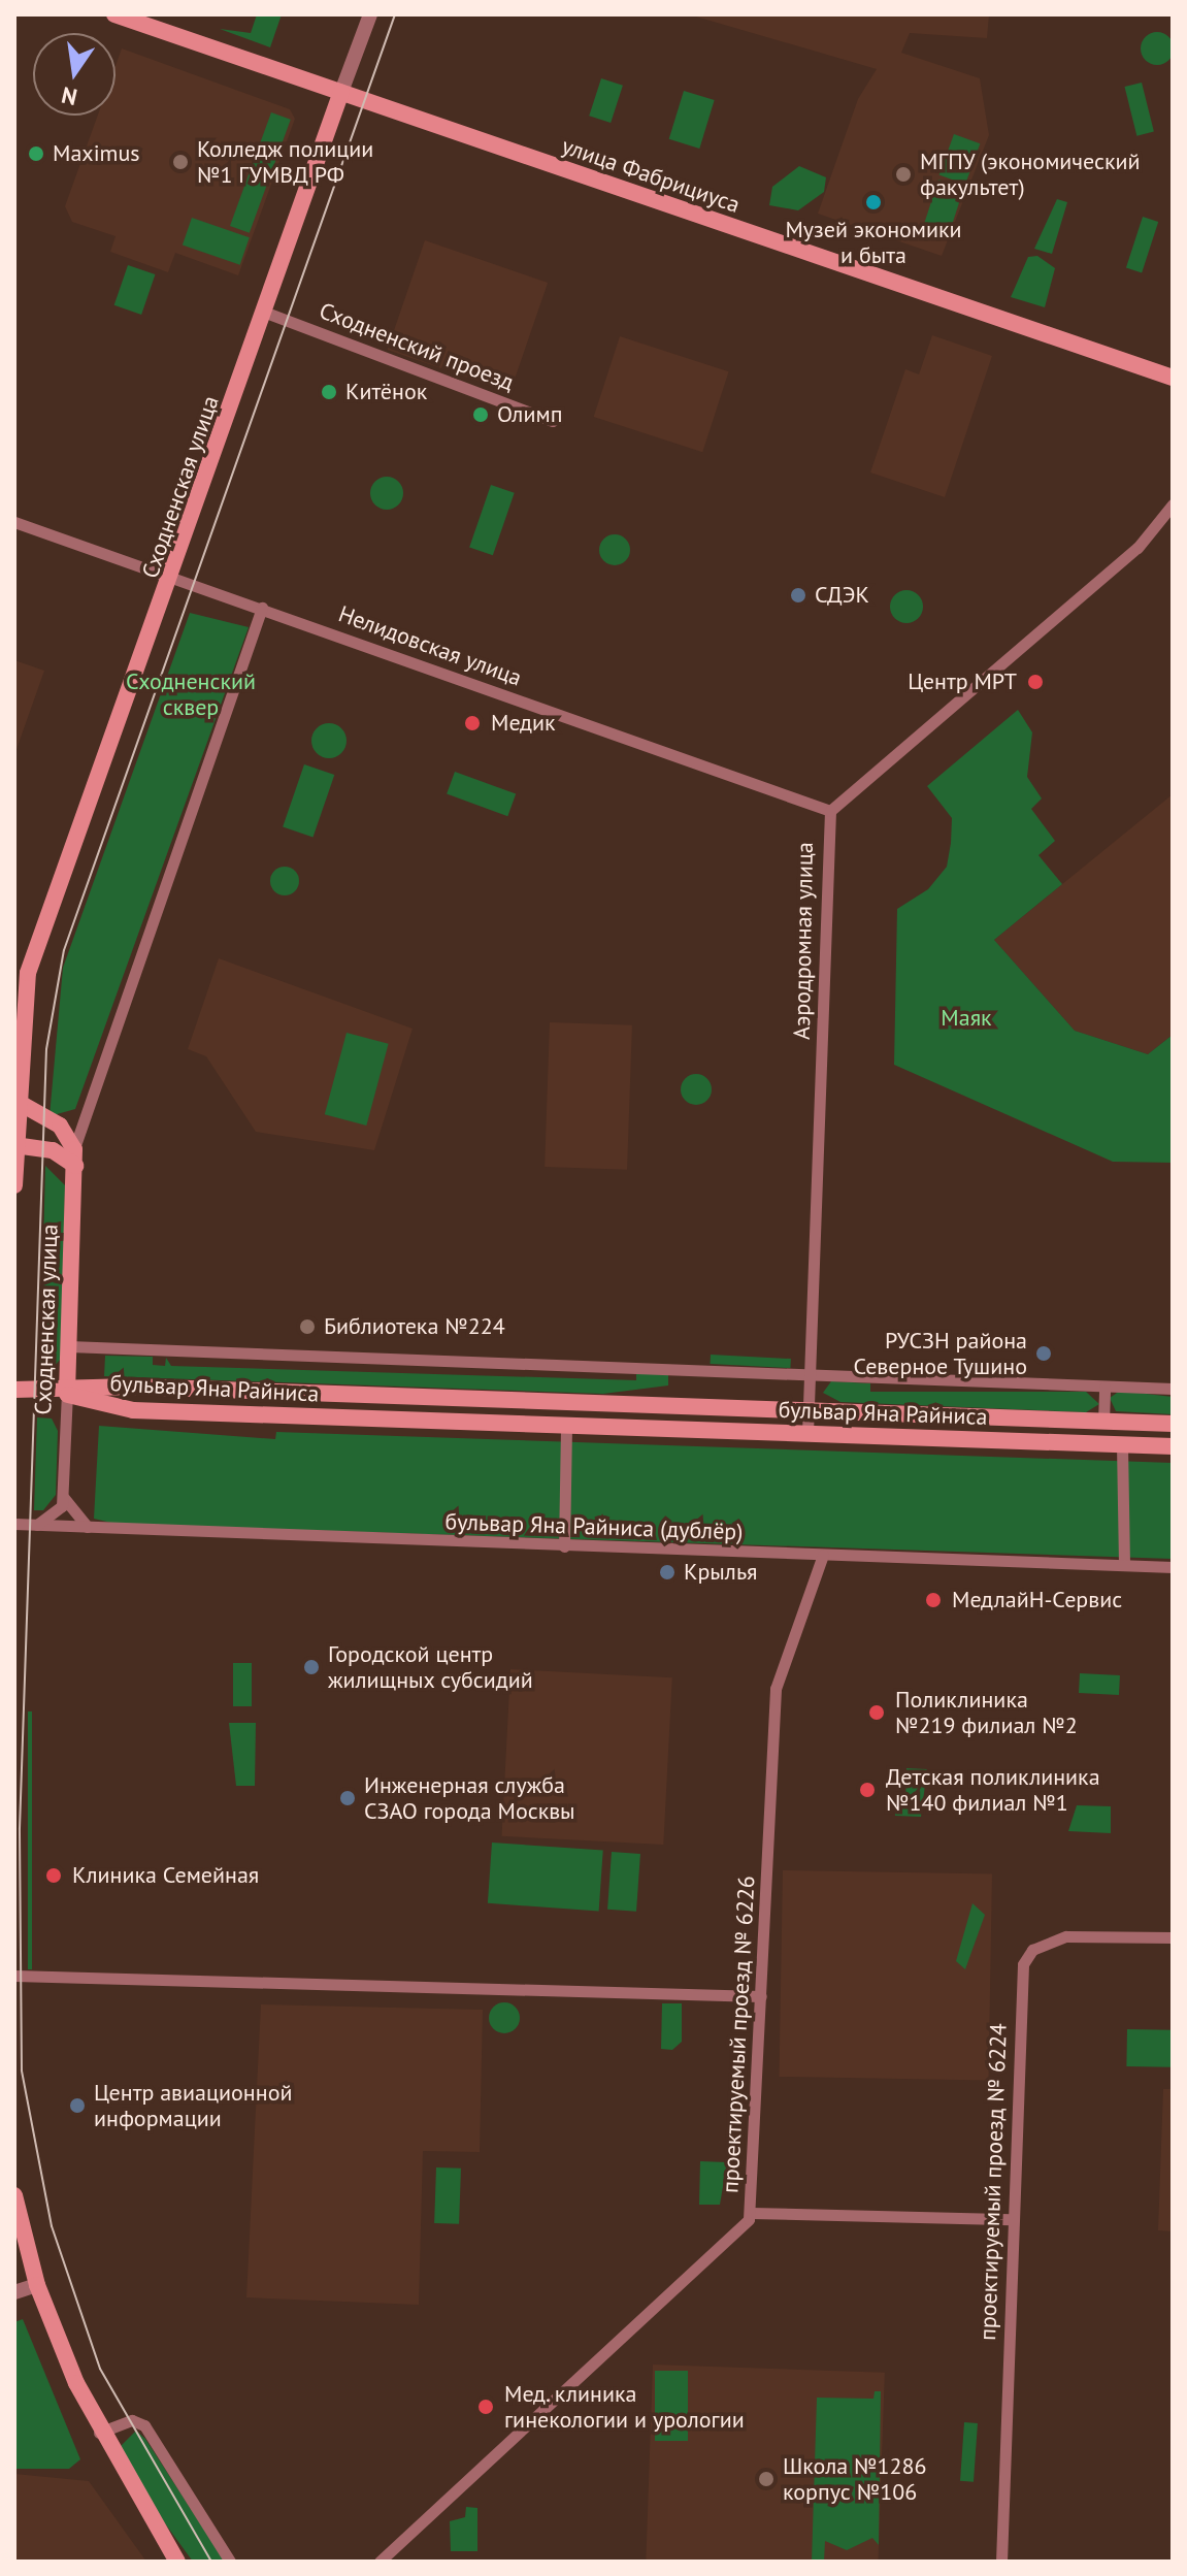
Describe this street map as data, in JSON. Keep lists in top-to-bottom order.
{
  "streets": {
    "main road": ["улица Фабрициуса", "Сходненская улица", "бульвар Яна Райниса"],
    "street": [
      "Сходненский проезд",
      "Нелидовская улица",
      "Аэродромная улица",
      "бульвар Яна Райниса (дублёр)",
      "проектируемый проезд № 6226",
      "проектируемый проезд № 6224"
    ]
  },
  "crossings": [
    ["улица Фабрициуса", "Сходненская улица"],
    ["Сходненский проезд", "Сходненская улица"],
    ["Сходненская улица", "Нелидовская улица"],
    ["Сходненская улица", "бульвар Яна Райниса"],
    ["Нелидовская улица", "Аэродромная улица"],
    ["Аэродромная улица", "бульвар Яна Райниса"],
    ["бульвар Яна Райниса (дублёр)", "проектируемый проезд № 6226"]
  ],
  "parks": ["Сходненский сквер", "Маяк"],
  "places": [
    "Maximus",
    "Колледж полиции №1 ГУМВД РФ",
    "МГПУ (экономический факультет)",
    "Музей экономики и быта",
    "Китёнок",
    "Олимп",
    "СДЭК",
    "Центр МРТ",
    "Медик",
    "Библиотека №224",
    "РУСЗН района Северное Тушино",
    "Крылья",
    "МедлайН-Сервис",
    "Городской центр жилищных субсидий",
    "Поликлиника №219 филиал №2",
    "Детская поликлиника №140 филиал №1",
    "Инженерная служба СЗАО города Москвы",
    "Клиника Семейная",
    "Центр авиационной информации",
    "Мед. клиника гинекологии и урологии",
    "Школа №1286 корпус №106"
  ],
  "north": "bottom"
}
